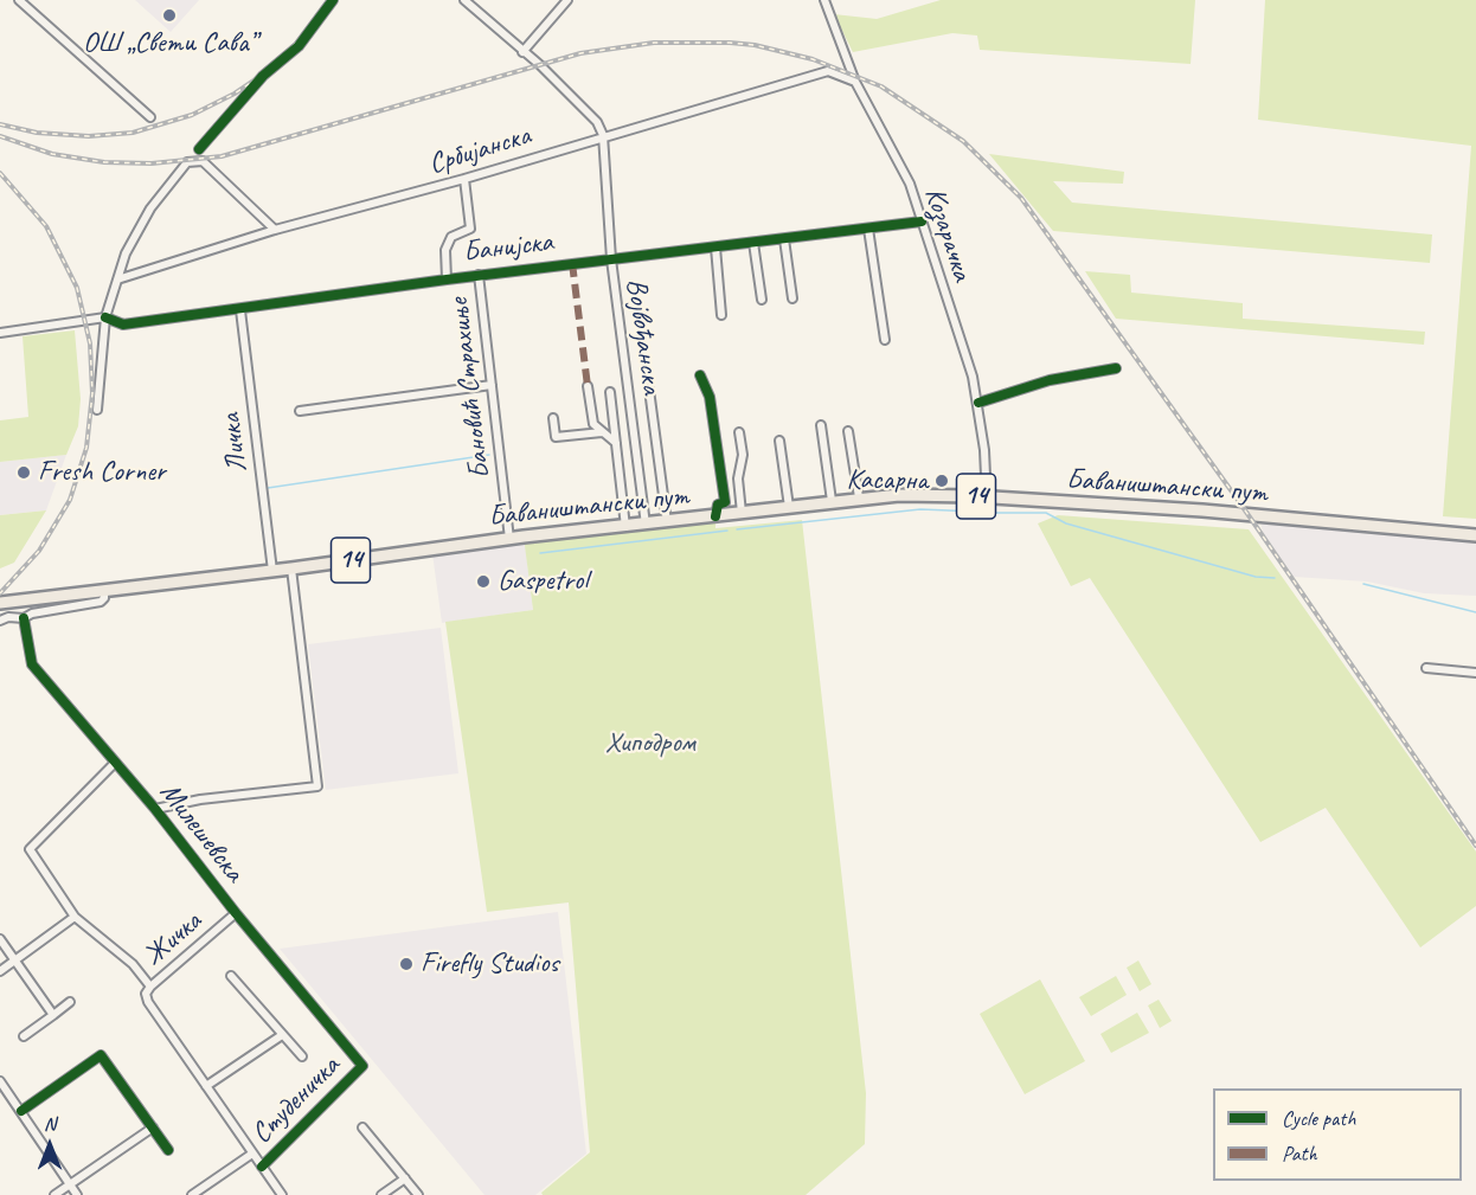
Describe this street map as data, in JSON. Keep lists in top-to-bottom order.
{
  "streets": {
    "main road": ["Баваништански пут", "14"],
    "street": [
      "Србијанска",
      "Козарачка",
      "Банијска",
      "Војвођанска",
      "Бановић Страхиње",
      "Личка",
      "Милешевска",
      "Жичка",
      "Студеничка"
    ]
  },
  "crossings": [
    ["Србијанска", "Козарачка"],
    ["Србијанска", "Војвођанска"],
    ["Козарачка", "Банијска"],
    ["Козарачка", "Баваништански пут"],
    ["Банијска", "Војвођанска"],
    ["Банијска", "Бановић Страхиње"],
    ["Банијска", "Личка"],
    ["Војвођанска", "Баваништански пут"],
    ["Бановић Страхиње", "Баваништански пут"],
    ["Личка", "Баваништански пут"],
    ["Милешевска", "Жичка"],
    ["Милешевска", "Студеничка"]
  ],
  "parks": ["Хиподром"],
  "places": [
    "ОШ „Свети Сава”",
    "Fresh Corner",
    "Касарна",
    "Gaspetrol",
    "Firefly Studios"
  ],
  "legend": ["Cycle path", "Path"],
  "north": "top"
}
